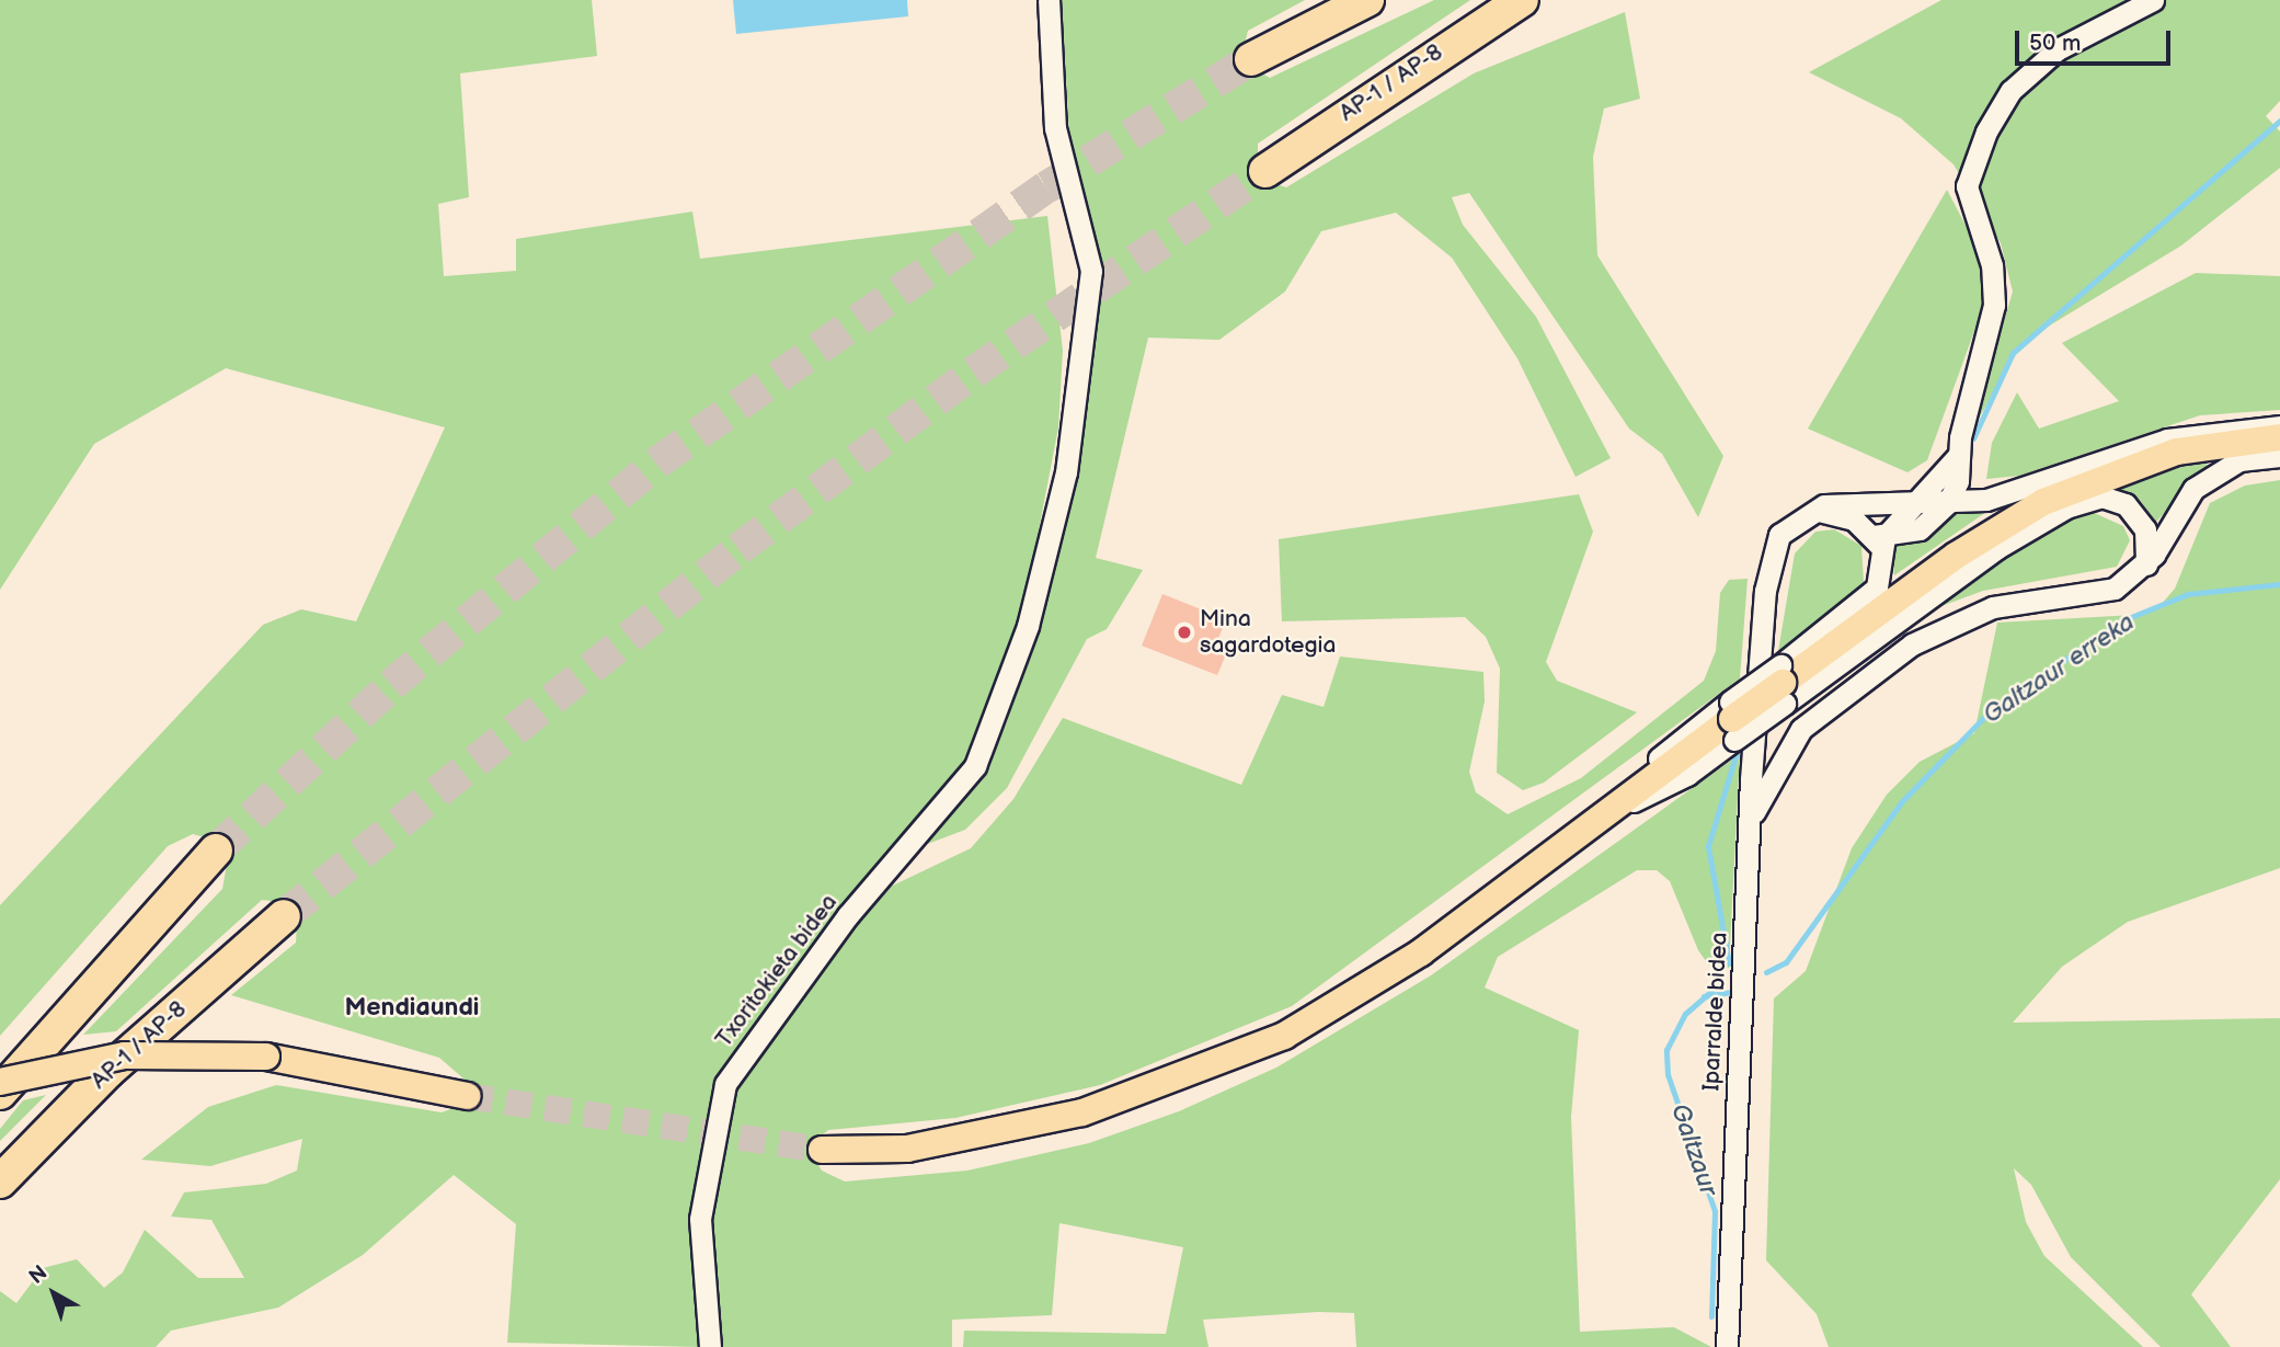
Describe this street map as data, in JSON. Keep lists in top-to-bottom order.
{
  "streets": {
    "highway": ["AP-1 / AP-8"],
    "street": ["Txoritokieta bidea", "Iparralde bidea"]
  },
  "districts": ["Mendiaundi"],
  "water": ["Galtzaur erreka", "Galtzaur"],
  "places": ["Mina sagardotegia"],
  "scale_bar": "50 m",
  "north": "top left"
}
